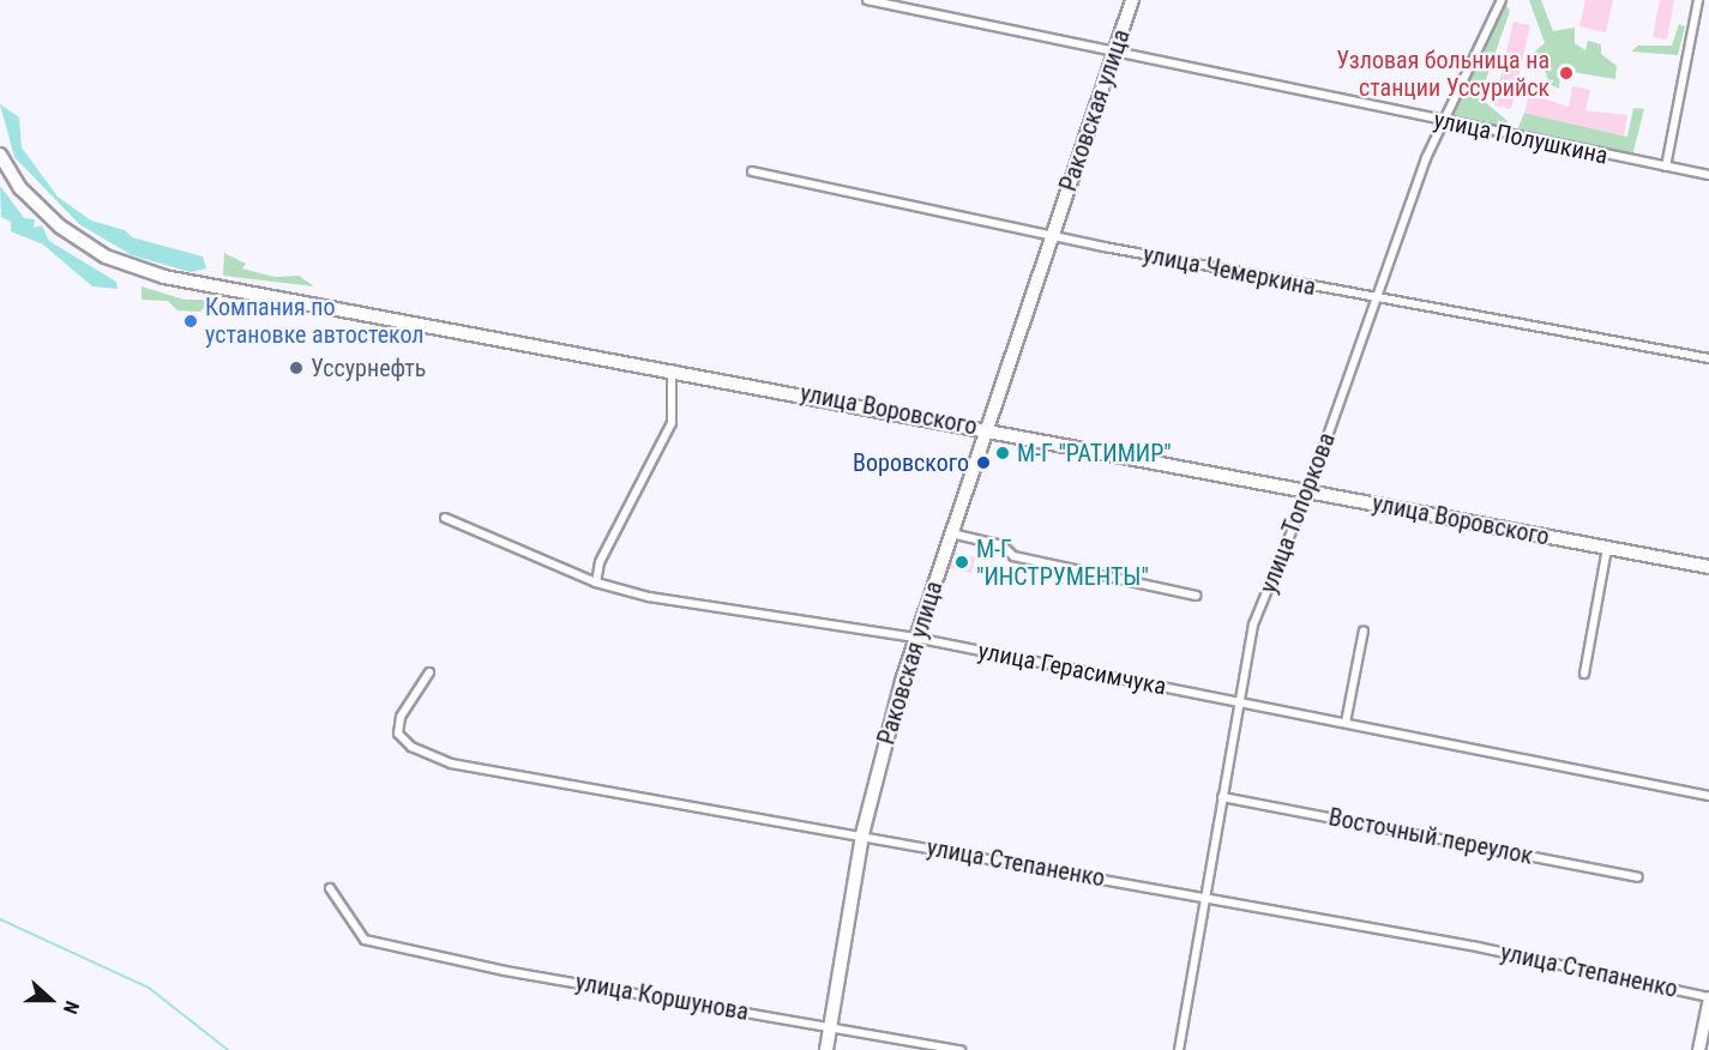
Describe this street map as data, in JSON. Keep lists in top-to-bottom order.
{
  "streets": {
    "main road": ["Раковская улица", "улица Воровского"],
    "street": [
      "улица Полушкина",
      "улица Чемеркина",
      "улица Топоркова",
      "улица Герасимчука",
      "Восточный переулок",
      "улица Степаненко",
      "улица Коршунова"
    ]
  },
  "crossings": [
    ["Раковская улица", "улица Полушкина"],
    ["Раковская улица", "улица Чемеркина"],
    ["Раковская улица", "улица Воровского"],
    ["Раковская улица", "улица Герасимчука"],
    ["Раковская улица", "улица Степаненко"],
    ["Раковская улица", "улица Коршунова"],
    ["улица Полушкина", "улица Топоркова"],
    ["улица Чемеркина", "улица Топоркова"],
    ["улица Воровского", "улица Топоркова"],
    ["улица Топоркова", "улица Герасимчука"],
    ["улица Топоркова", "Восточный переулок"],
    ["улица Топоркова", "улица Степаненко"]
  ],
  "places": [
    "Узловая больница на станции Уссурийск",
    "Компания по установке автостекол",
    "Уссурнефть",
    "М-Г \"РАТИМИР\"",
    "Воровского",
    "М-Г \"ИНСТРУМЕНТЫ\""
  ],
  "north": "right"
}
